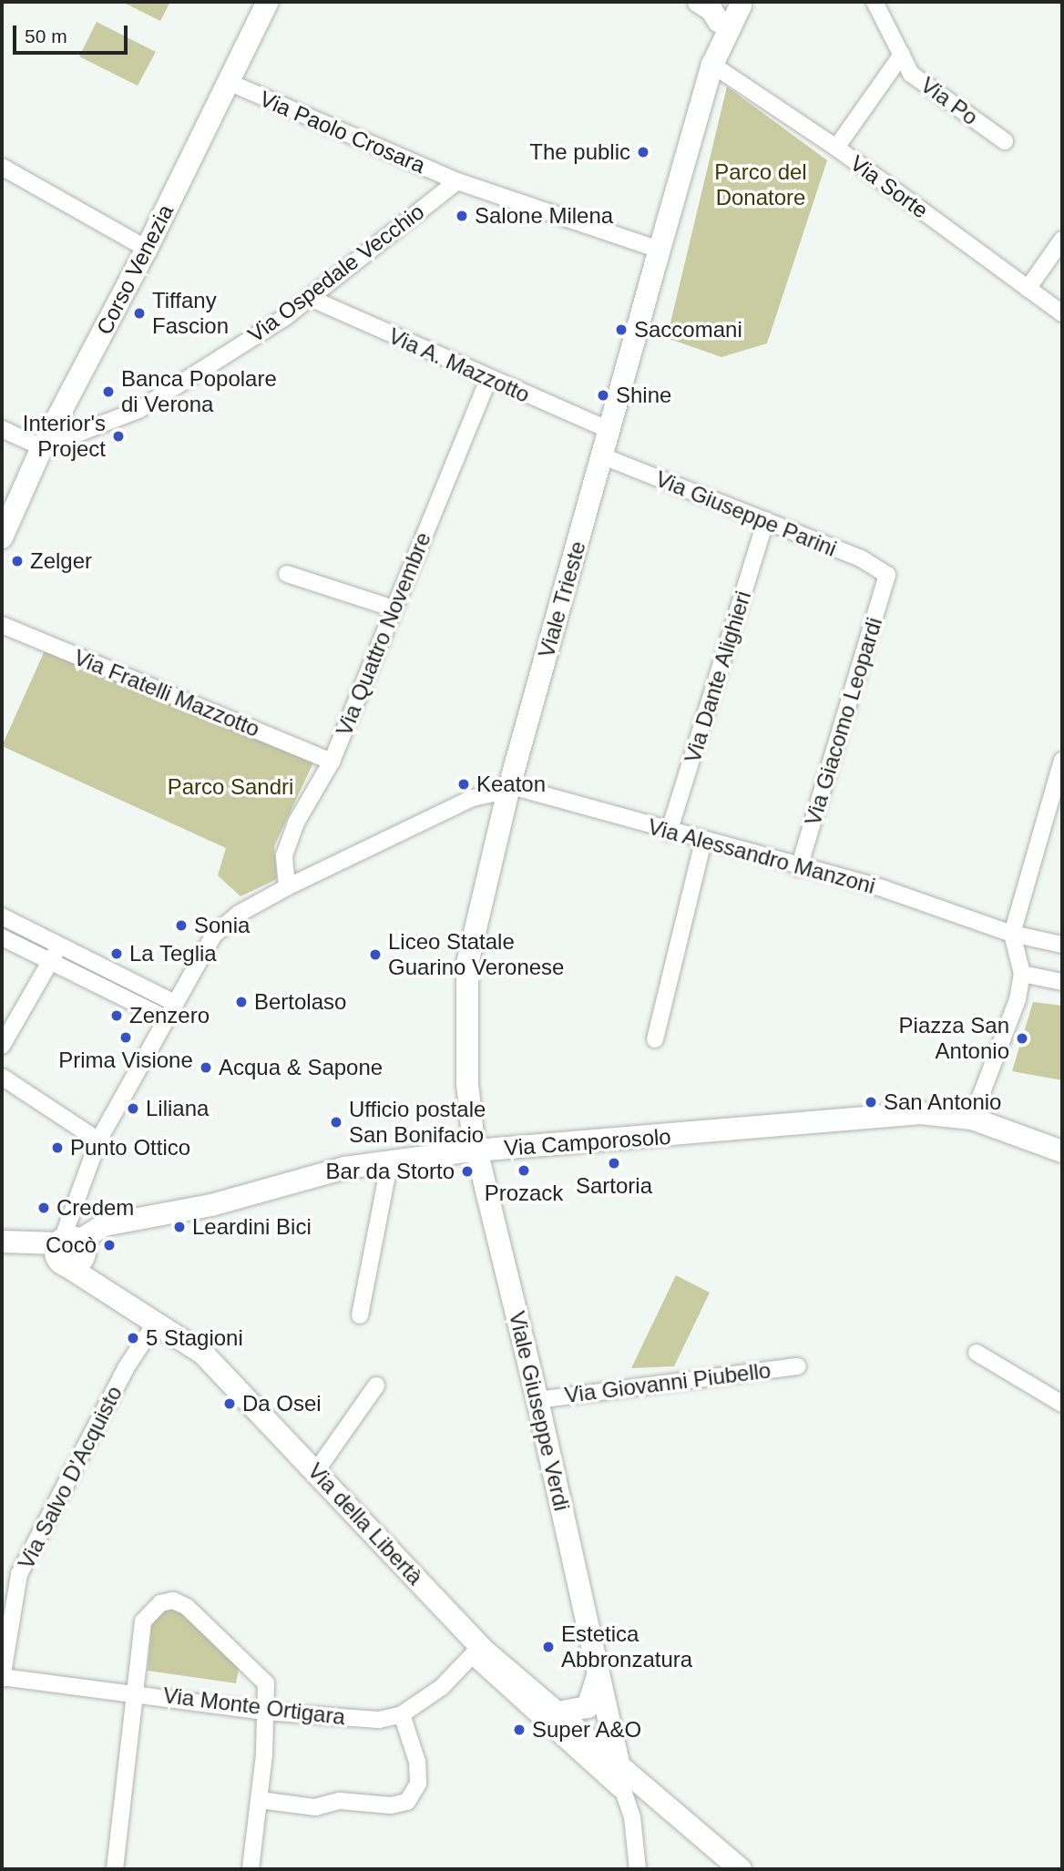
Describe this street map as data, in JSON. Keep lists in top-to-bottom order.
{
  "streets": {
    "street": [
      "Via Po",
      "Via Paolo Crosara",
      "Via Sorte",
      "Corso Venezia",
      "Via Ospedale Vecchio",
      "Via A. Mazzotto",
      "Via Giuseppe Parini",
      "Viale Trieste",
      "Via Quattro Novembre",
      "Via Dante Alighieri",
      "Via Fratelli Mazzotto",
      "Via Giacomo Leopardi",
      "Via Alessandro Manzoni",
      "Via Camporosolo",
      "Via Giovanni Piubello",
      "Viale Giuseppe Verdi",
      "Via Salvo D'Acquisto",
      "Via della Libertà",
      "Via Monte Ortigara"
    ]
  },
  "crossings": [
    ["Via Paolo Crosara", "Corso Venezia"],
    ["Via Paolo Crosara", "Via Ospedale Vecchio"],
    ["Via Paolo Crosara", "Viale Trieste"],
    ["Via Sorte", "Viale Trieste"],
    ["Corso Venezia", "Via Ospedale Vecchio"],
    ["Via Ospedale Vecchio", "Via A. Mazzotto"],
    ["Via A. Mazzotto", "Viale Trieste"],
    ["Via A. Mazzotto", "Via Quattro Novembre"],
    ["Via Giuseppe Parini", "Viale Trieste"],
    ["Via Giuseppe Parini", "Via Dante Alighieri"],
    ["Via Giuseppe Parini", "Via Giacomo Leopardi"],
    ["Viale Trieste", "Via Alessandro Manzoni"],
    ["Viale Trieste", "Via Camporosolo"],
    ["Viale Trieste", "Viale Giuseppe Verdi"],
    ["Via Quattro Novembre", "Via Fratelli Mazzotto"],
    ["Via Dante Alighieri", "Via Alessandro Manzoni"],
    ["Via Giacomo Leopardi", "Via Alessandro Manzoni"],
    ["Via Camporosolo", "Viale Giuseppe Verdi"],
    ["Via Camporosolo", "Via della Libertà"],
    ["Via Giovanni Piubello", "Viale Giuseppe Verdi"],
    ["Viale Giuseppe Verdi", "Via della Libertà"],
    ["Via Salvo D'Acquisto", "Via della Libertà"],
    ["Via Salvo D'Acquisto", "Via Monte Ortigara"],
    ["Via della Libertà", "Via Monte Ortigara"]
  ],
  "parks": ["Parco del Donatore", "Parco Sandri"],
  "places": [
    "The public",
    "Salone Milena",
    "Tiffany Fascion",
    "Saccomani",
    "Banca Popolare di Verona",
    "Shine",
    "Interior's Project",
    "Zelger",
    "Keaton",
    "Sonia",
    "La Teglia",
    "Liceo Statale Guarino Veronese",
    "Bertolaso",
    "Zenzero",
    "Prima Visione",
    "Piazza San Antonio",
    "Acqua & Sapone",
    "San Antonio",
    "Liliana",
    "Ufficio postale San Bonifacio",
    "Punto Ottico",
    "Sartoria",
    "Prozack",
    "Bar da Storto",
    "Credem",
    "Leardini Bici",
    "Cocò",
    "5 Stagioni",
    "Da Osei",
    "Estetica Abbronzatura",
    "Super A&O"
  ],
  "scale_bar": "50 m"
}
